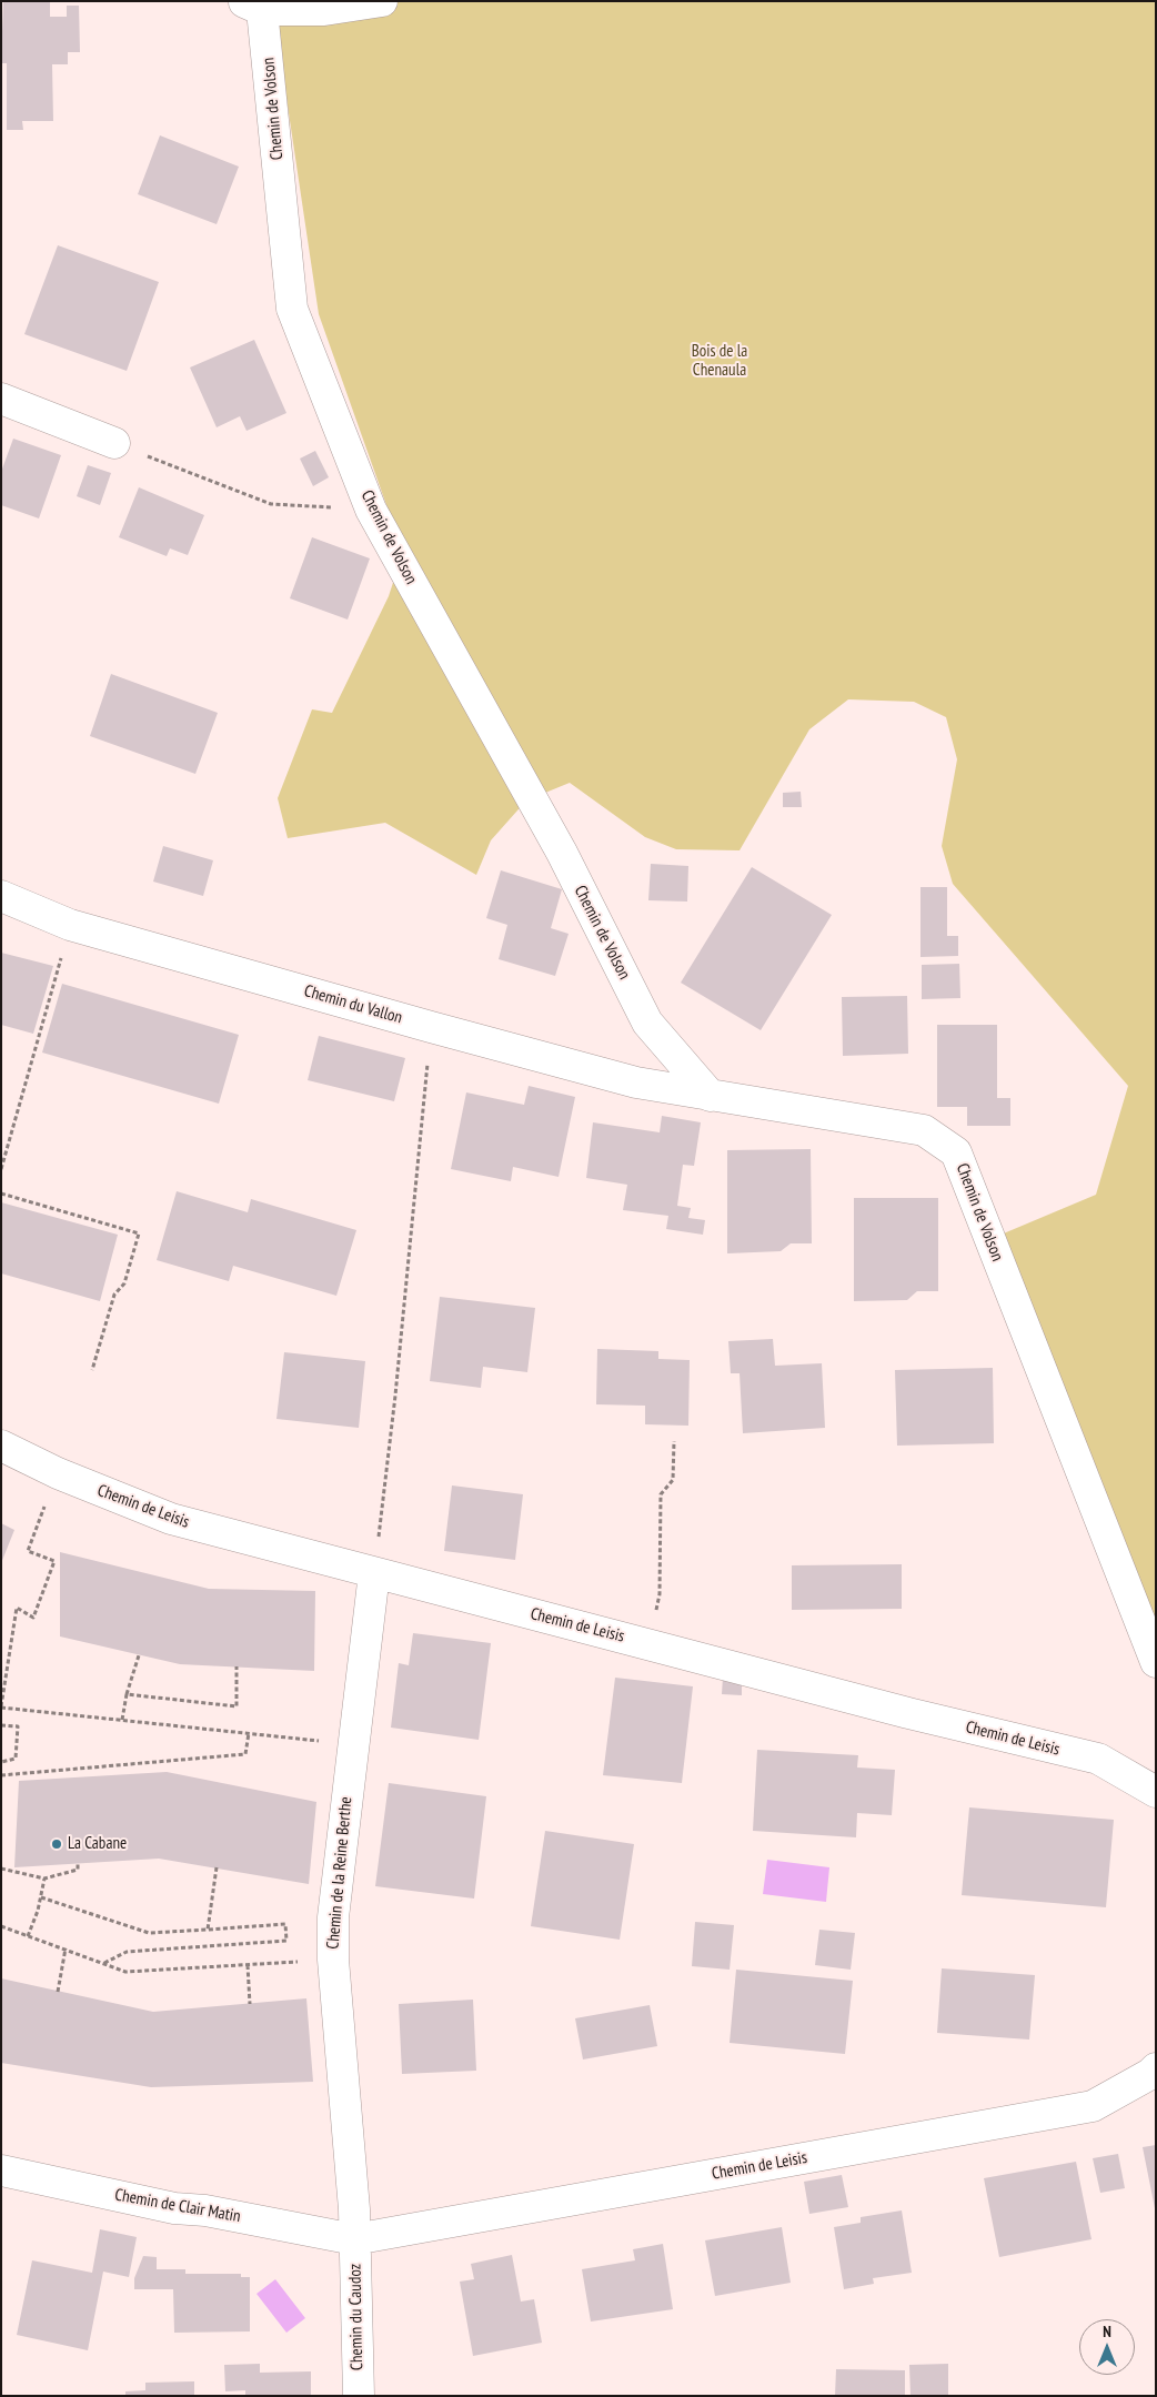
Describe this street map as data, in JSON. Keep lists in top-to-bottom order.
{
  "streets": {
    "street": [
      "Chemin de Volson",
      "Chemin du Vallon",
      "Chemin de Leisis",
      "Chemin de la Reine Berthe",
      "Chemin de Clair Matin",
      "Chemin du Caudoz"
    ]
  },
  "crossings": [
    ["Chemin de Volson", "Chemin du Vallon"],
    ["Chemin de Leisis", "Chemin de la Reine Berthe"],
    ["Chemin de Leisis", "Chemin de Clair Matin"],
    ["Chemin de Leisis", "Chemin du Caudoz"],
    ["Chemin de la Reine Berthe", "Chemin de Clair Matin"],
    ["Chemin de la Reine Berthe", "Chemin du Caudoz"],
    ["Chemin de Clair Matin", "Chemin du Caudoz"]
  ],
  "parks": ["Bois de la Chenaula"],
  "places": ["La Cabane"],
  "north": "top"
}
